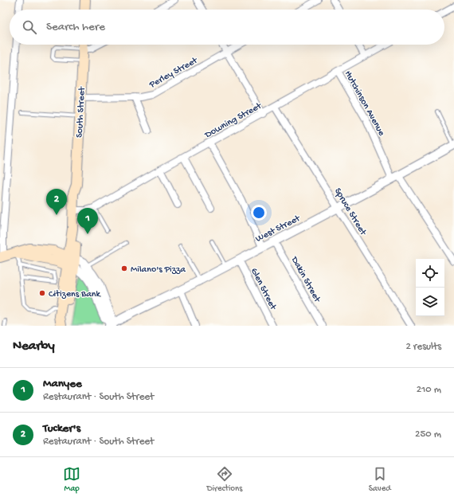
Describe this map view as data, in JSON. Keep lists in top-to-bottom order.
{
  "streets": {
    "main road": ["South Street"],
    "street": [
      "Perley Street",
      "Hutchinson Avenue",
      "Downing Street",
      "Spruce Street",
      "West Street",
      "Dakin Street",
      "Glen Street"
    ]
  },
  "crossings": [
    ["Perley Street", "South Street"],
    ["Hutchinson Avenue", "Downing Street"],
    ["Hutchinson Avenue", "West Street"],
    ["South Street", "Downing Street"],
    ["Downing Street", "Spruce Street"],
    ["Spruce Street", "West Street"],
    ["West Street", "Dakin Street"],
    ["West Street", "Glen Street"]
  ],
  "places": ["Milano's Pizza", "Citizens Bank"],
  "page": {
    "search": "Search here",
    "pins": ["2", "1"],
    "heading": ["Nearby", "2 results"],
    "list": [
      {
        "mark": "1",
        "name": "Manyee",
        "note": "Restaurant · South Street",
        "value": "210 m"
      },
      {
        "mark": "2",
        "name": "Tucker's",
        "note": "Restaurant · South Street",
        "value": "250 m"
      }
    ],
    "nav": ["Map", "Directions", "Saved"]
  }
}
